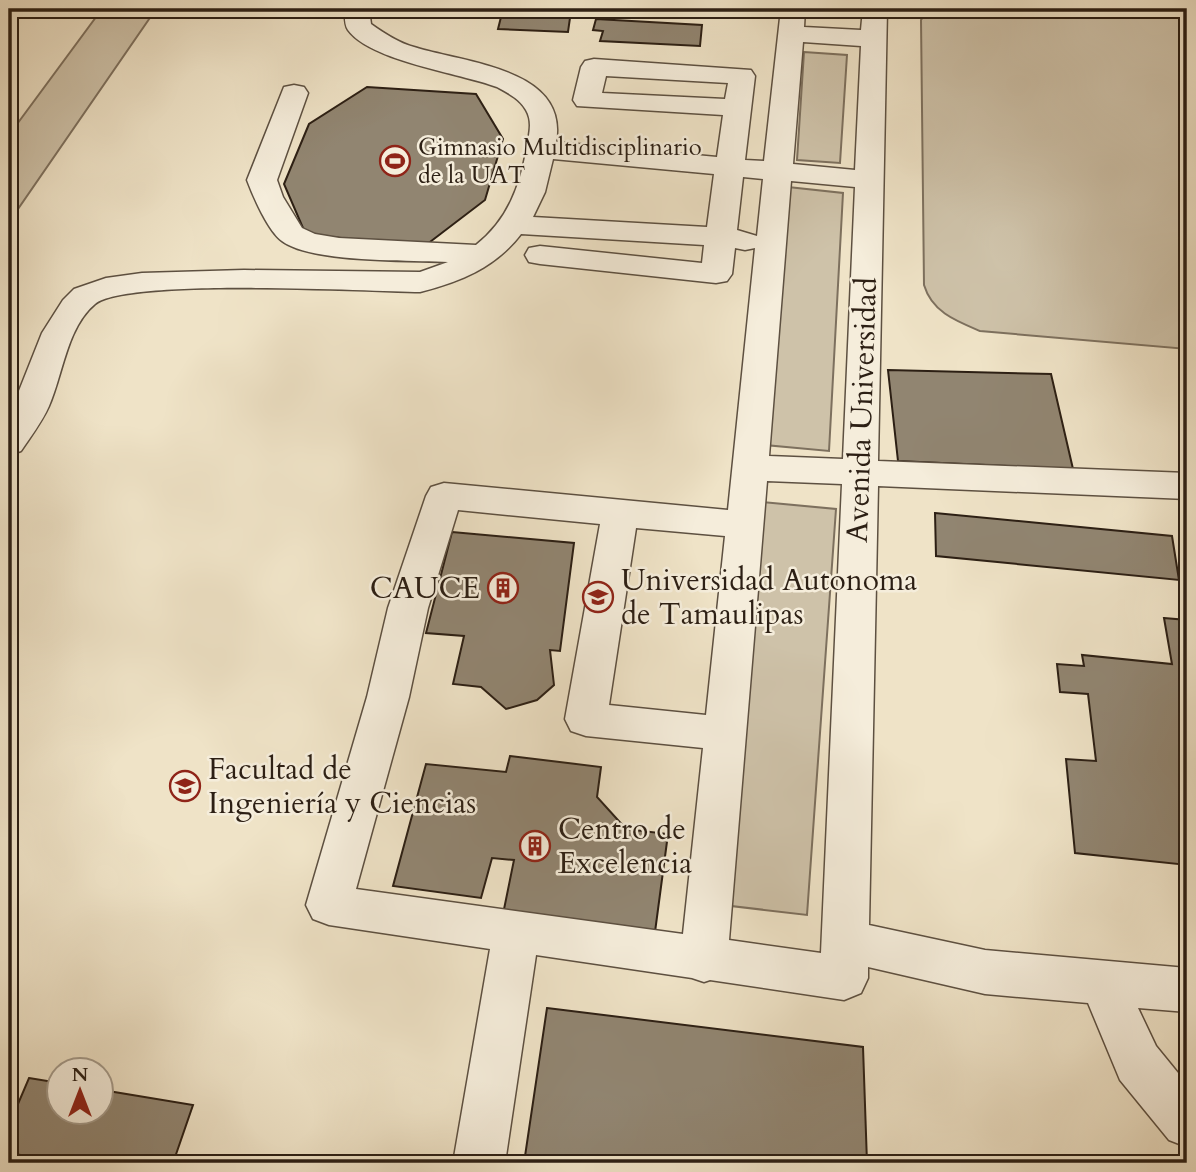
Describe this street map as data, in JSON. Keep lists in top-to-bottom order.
{
  "streets": {
    "lane": ["Avenida Universidad"]
  },
  "places": {
    "sports": ["Gimnasio Multidisciplinario de la UAT"],
    "building": ["CAUCE", "Centro de Excelencia"],
    "school or university": ["Universidad Autonoma de Tamaulipas", "Facultad de Ingeniería y Ciencias"]
  },
  "north": "top"
}
